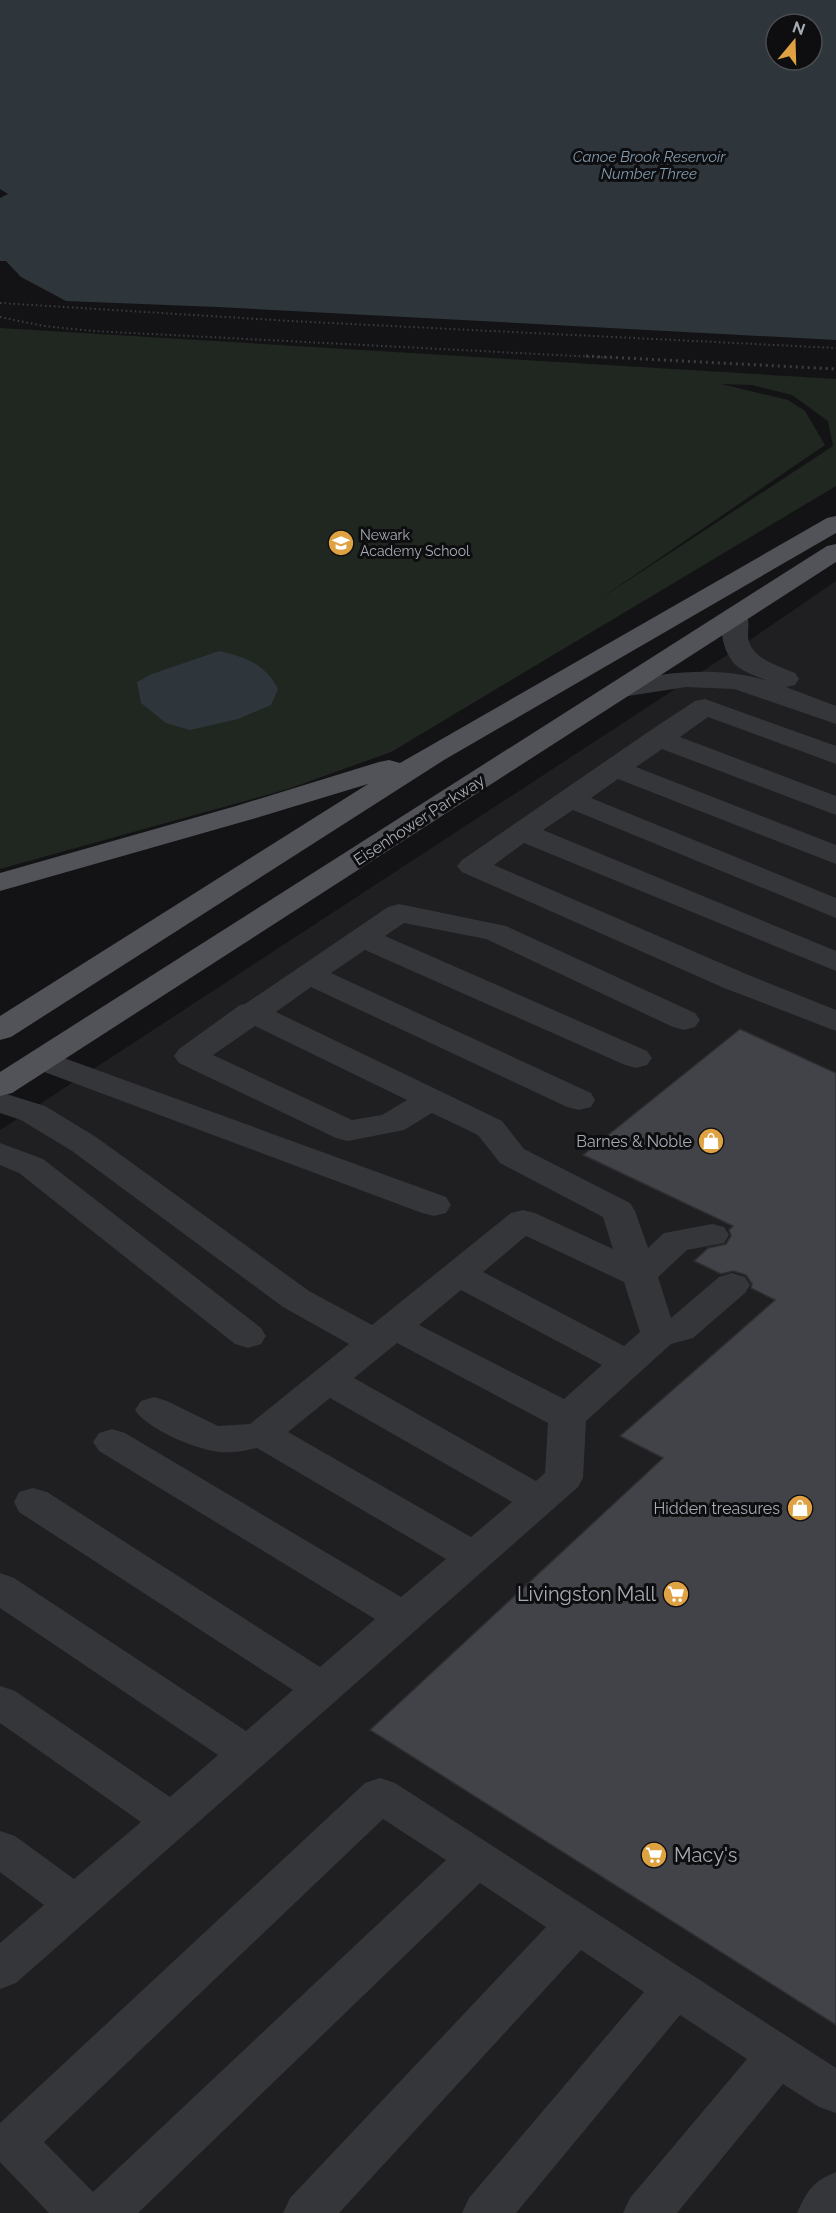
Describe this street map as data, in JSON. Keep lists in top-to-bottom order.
{
  "streets": {
    "main road": ["Eisenhower Parkway"]
  },
  "water": ["Canoe Brook Reservoir Number Three"],
  "places": {
    "school or university": ["Newark Academy School"],
    "shop": ["Barnes & Noble", "Hidden treasures"],
    "supermarket": ["Livingston Mall", "Macy's"]
  },
  "north": "top"
}
